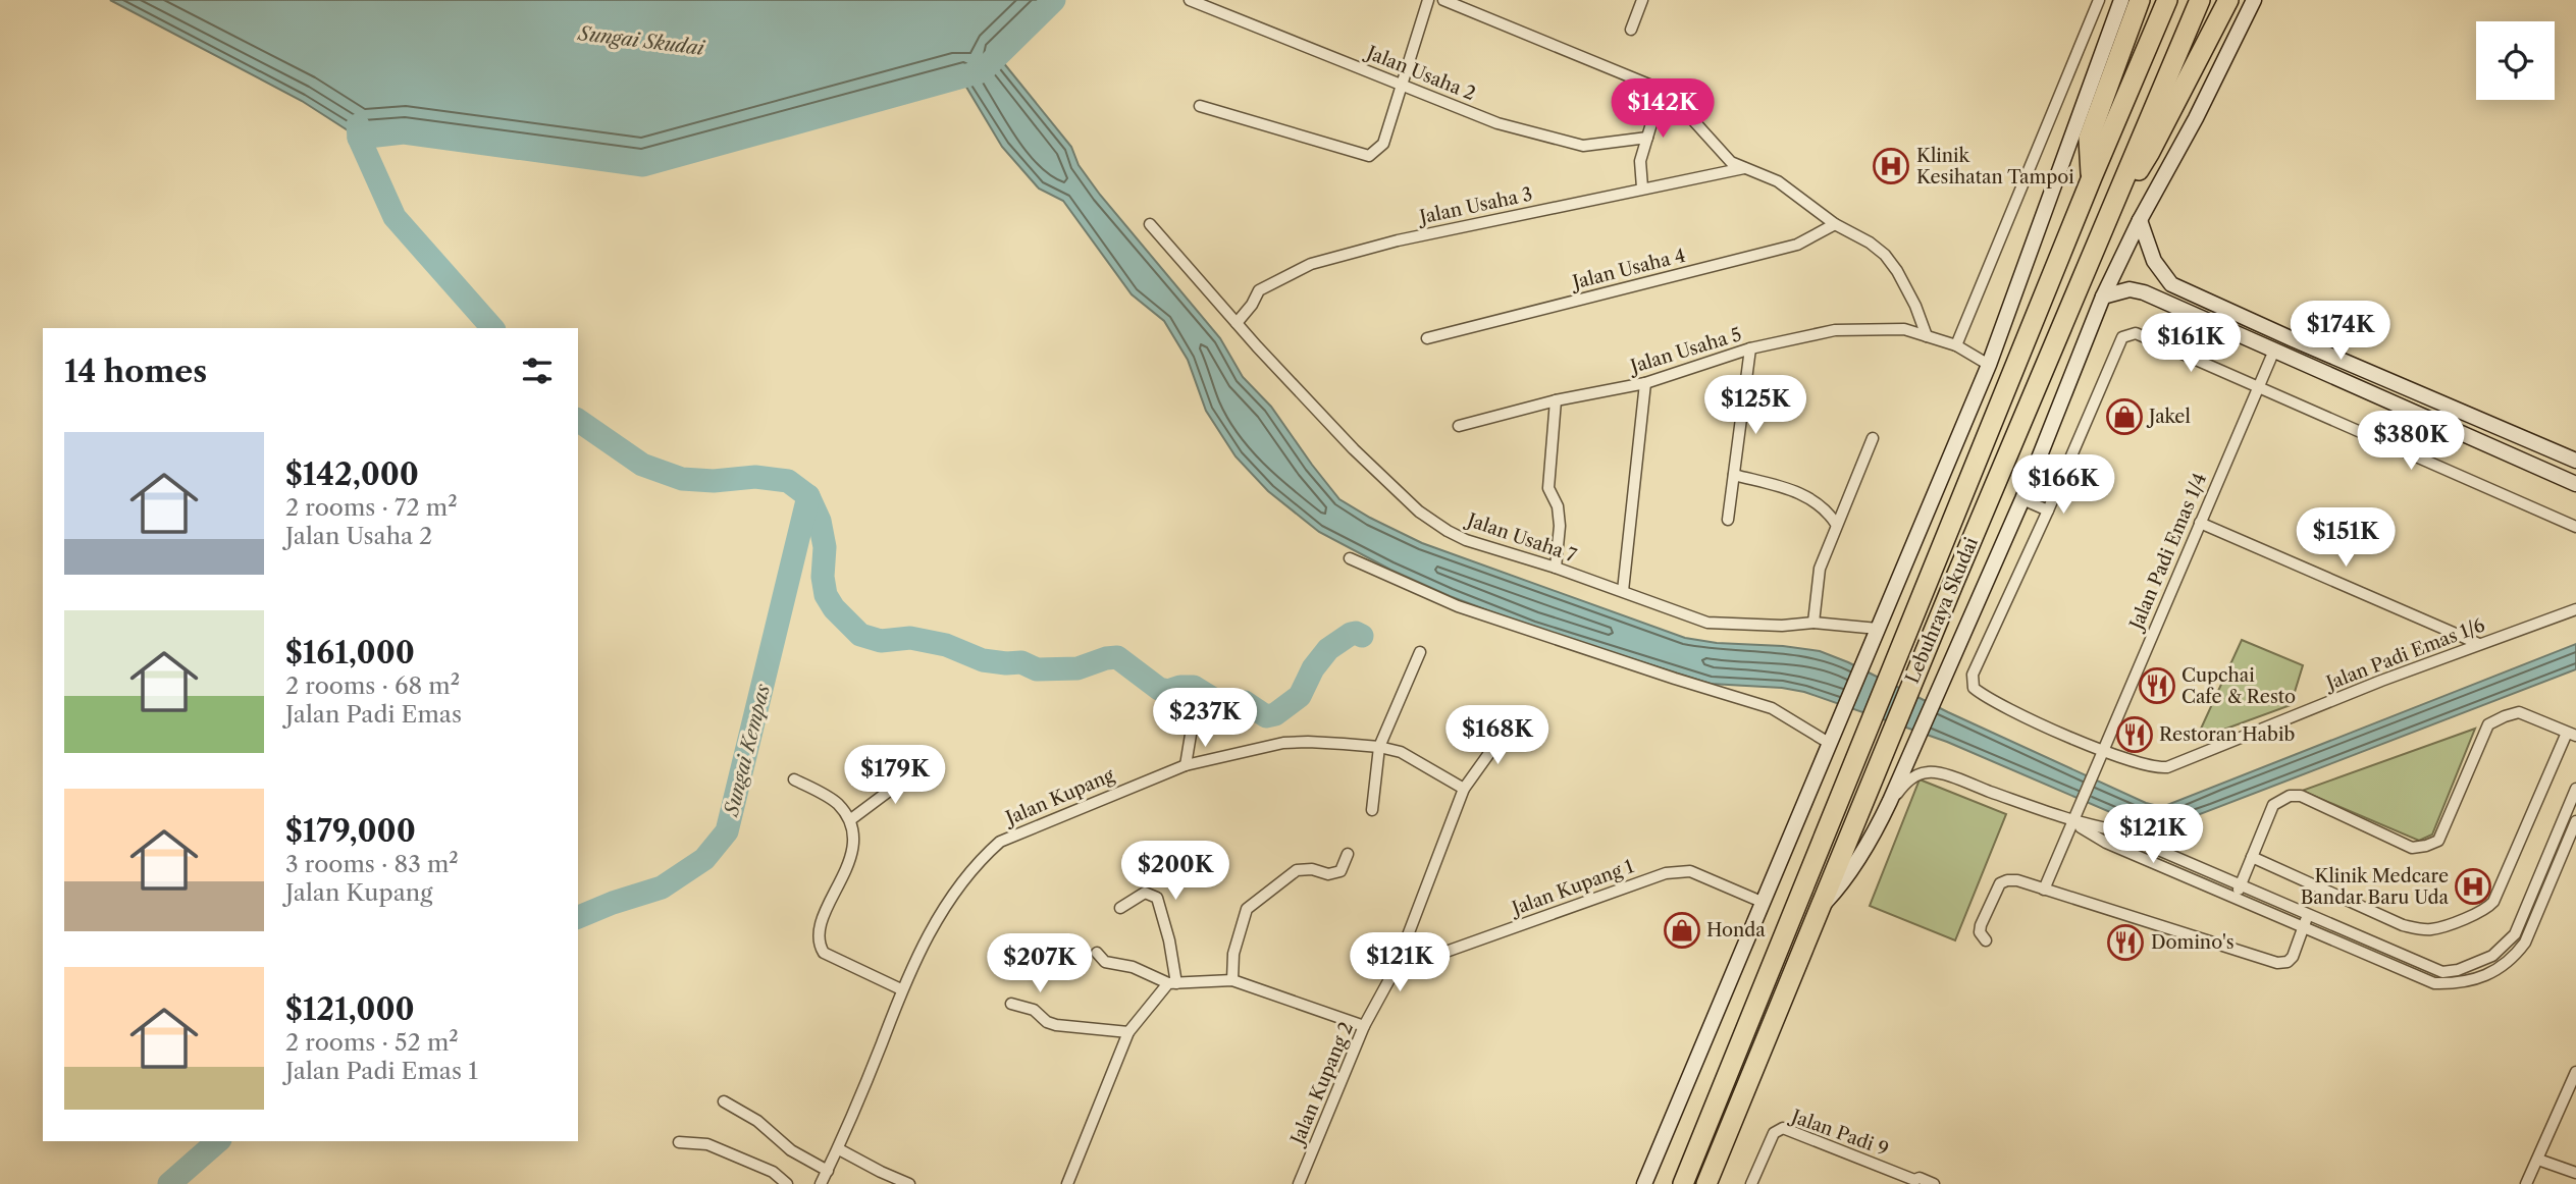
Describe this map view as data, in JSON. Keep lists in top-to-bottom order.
{
  "streets": {
    "highway": ["Lebuhraya Skudai"],
    "street": [
      "Jalan Usaha 2",
      "Jalan Usaha 3",
      "Jalan Usaha 4",
      "Jalan Usaha 5",
      "Jalan Usaha 7",
      "Jalan Padi Emas 1/4",
      "Jalan Padi Emas 1/6",
      "Jalan Kupang",
      "Jalan Kupang 1",
      "Jalan Kupang 2",
      "Jalan Padi 9"
    ]
  },
  "crossings": [
    ["Jalan Usaha 3", "Jalan Usaha 7"],
    ["Jalan Padi Emas 1/4", "Jalan Padi Emas 1/6"],
    ["Jalan Kupang", "Jalan Kupang 2"],
    ["Jalan Kupang 1", "Jalan Kupang 2"]
  ],
  "water": ["Sungai Skudai", "Sungai Kempas"],
  "places": {
    "hospital": ["Klinik Kesihatan Tampoi", "Klinik Medcare Bandar Baru Uda"],
    "shop": ["Jakel", "Honda"],
    "restaurant": ["Cupchai Cafe & Resto", "Restoran Habib", "Domino's"]
  },
  "page": {
    "price": [
      "$142K",
      "$174K",
      "$161K",
      "$125K",
      "$380K",
      "$166K",
      "$151K",
      "$237K",
      "$168K",
      "$179K",
      "$121K",
      "$200K",
      "$121K",
      "$207K"
    ],
    "heading": "14 homes",
    "list": [
      {
        "name": "$142,000",
        "note": "2 rooms · 72 m² · Jalan Usaha 2"
      },
      {
        "name": "$161,000",
        "note": "2 rooms · 68 m² · Jalan Padi Emas"
      },
      {
        "name": "$179,000",
        "note": "3 rooms · 83 m² · Jalan Kupang"
      },
      {
        "name": "$121,000",
        "note": "2 rooms · 52 m² · Jalan Padi Emas 1"
      }
    ]
  }
}
